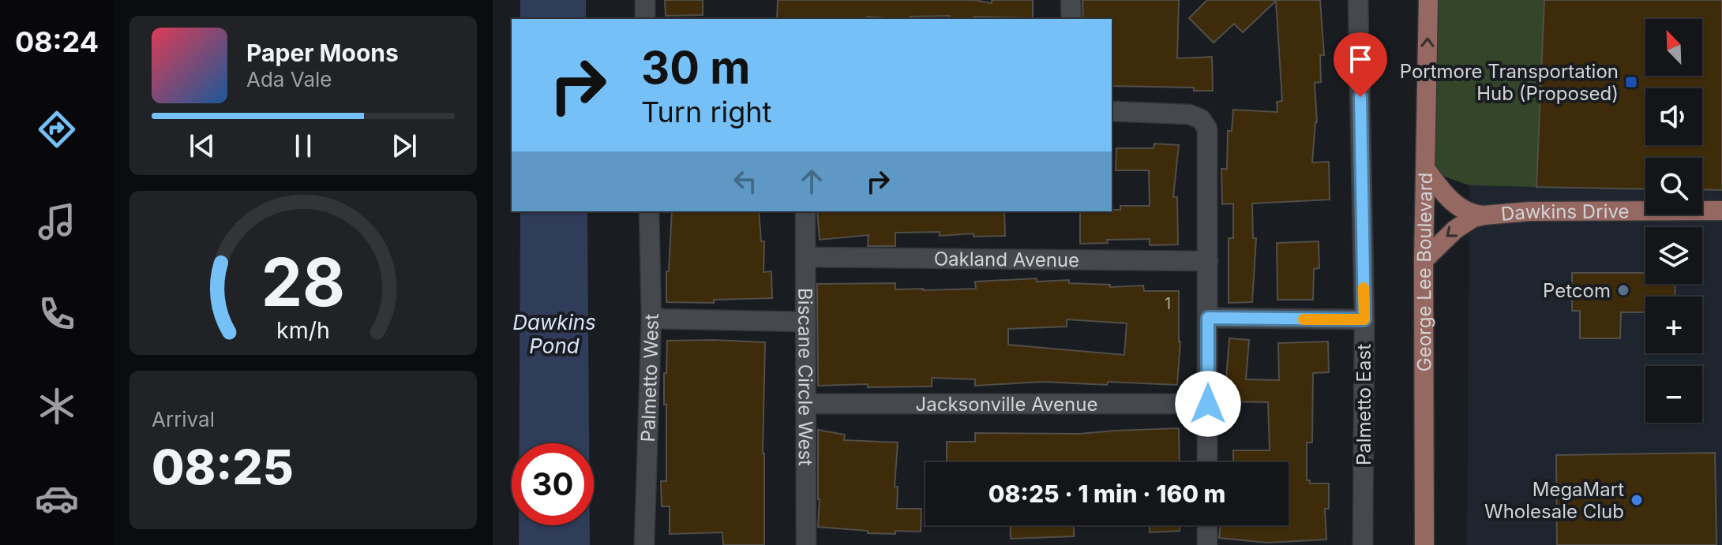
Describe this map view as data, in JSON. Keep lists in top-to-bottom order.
{
  "streets": {
    "main road": ["Dawkins Drive", "George Lee Boulevard"],
    "street": [
      "Oakland Avenue",
      "Biscane Circle West",
      "Palmetto West",
      "Jacksonville Avenue",
      "Palmetto East"
    ]
  },
  "crossings": [
    ["Dawkins Drive", "George Lee Boulevard"],
    ["Oakland Avenue", "Biscane Circle West"],
    ["Biscane Circle West", "Jacksonville Avenue"]
  ],
  "water": ["Dawkins Pond"],
  "places": {
    "transit": ["Portmore Transportation Hub (Proposed)"],
    "other": ["Petcom", "MegaMart Wholesale Club"]
  },
  "house_numbers": ["1"],
  "north": "top left",
  "page": {
    "tabs": "08:24",
    "map_buttons": ["+", "−"],
    "turn": ["30 m", "Turn right"],
    "song": ["Paper Moons", "Ada Vale"],
    "tile": ["Arrival", "08:25"],
    "limit": "30",
    "trip": "08:25 · 1 min · 160 m",
    "gauge": ["28", "km/h"]
  }
}
